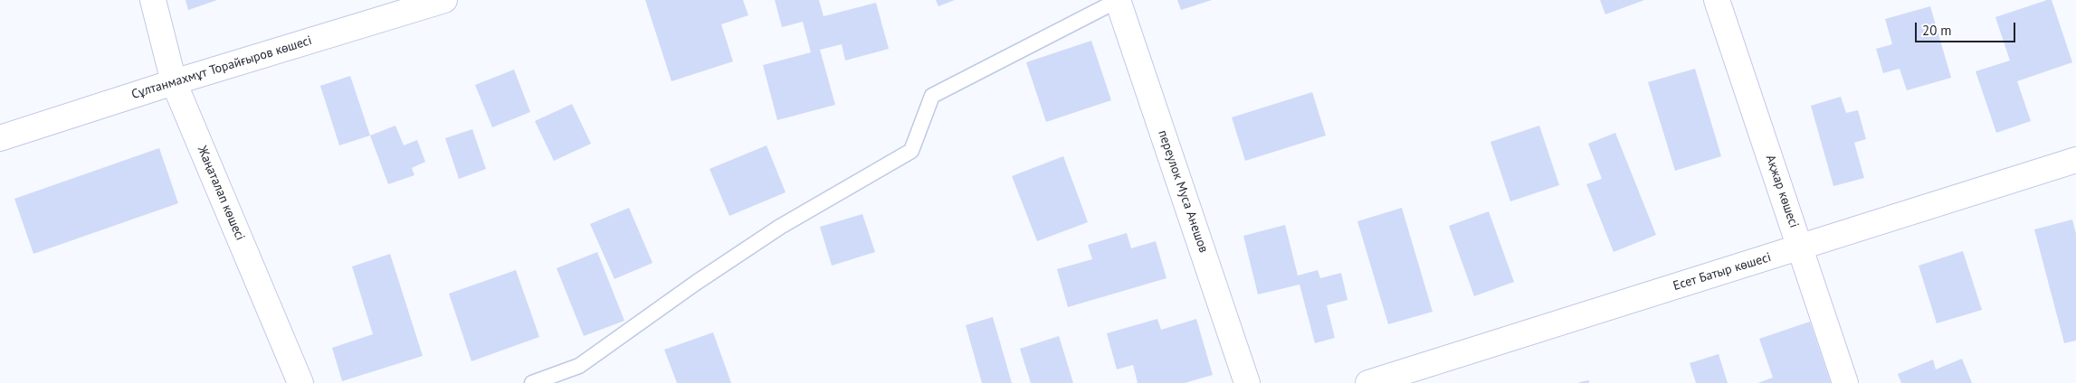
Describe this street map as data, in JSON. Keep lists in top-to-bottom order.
{
  "streets": {
    "street": [
      "Сұлтанмахмұт Торайғыров көшесі",
      "переулок Муса Анешов",
      "Ақжар көшесі",
      "Жаңаталап көшесі",
      "Есет Батыр көшесі"
    ]
  },
  "crossings": [
    ["Сұлтанмахмұт Торайғыров көшесі", "Жаңаталап көшесі"],
    ["Ақжар көшесі", "Есет Батыр көшесі"]
  ],
  "scale_bar": "20 m"
}
